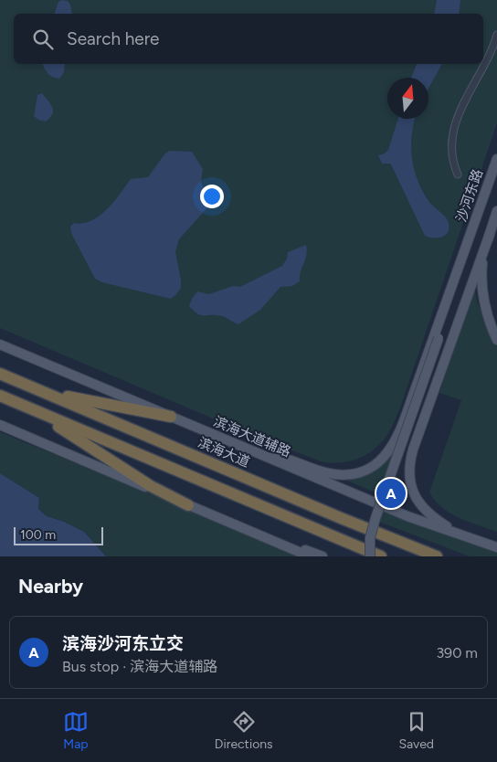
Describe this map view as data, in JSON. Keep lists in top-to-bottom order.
{
  "streets": {
    "highway": ["滨海大道"],
    "main road": ["沙河东路", "滨海大道辅路"]
  },
  "scale_bar": "100 m",
  "north": "top",
  "page": {
    "search": "Search here",
    "pins": "A",
    "scale": "100 m",
    "heading": "Nearby",
    "list": [
      {
        "mark": "A",
        "name": "滨海沙河东立交",
        "note": "Bus stop · 滨海大道辅路",
        "value": "390 m"
      }
    ],
    "nav": ["Map", "Directions", "Saved"]
  }
}
